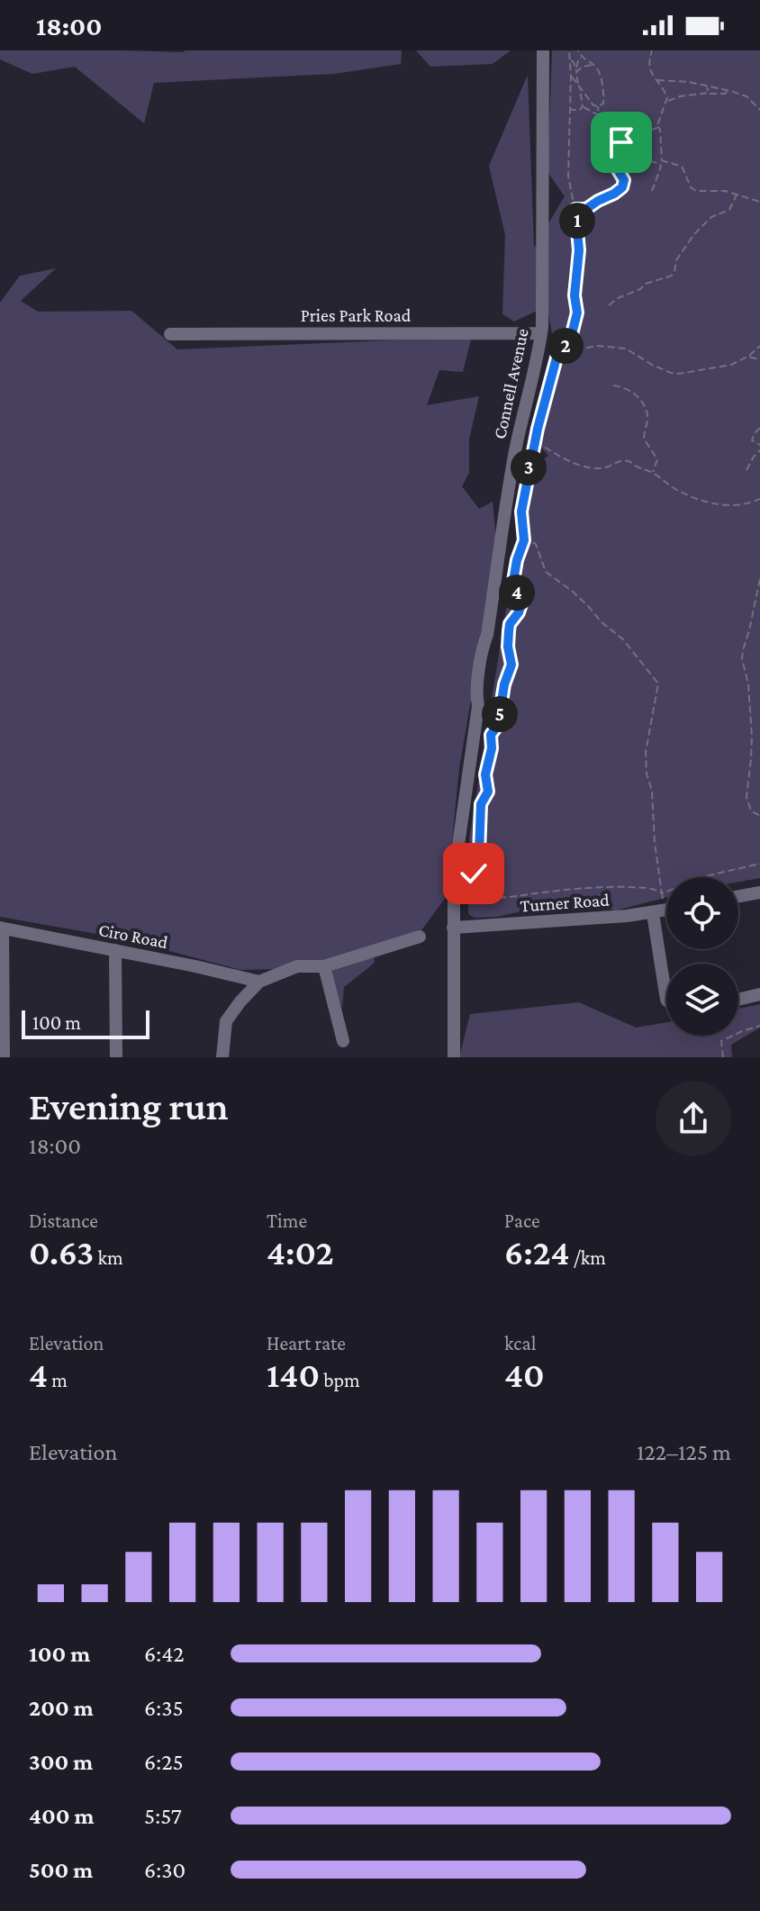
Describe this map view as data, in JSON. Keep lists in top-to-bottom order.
{
  "streets": {
    "street": [
      "Pries Park Road",
      "Connell Avenue",
      "Turner Road",
      "Ciro Road"
    ]
  },
  "crossings": [
    ["Pries Park Road", "Connell Avenue"],
    ["Connell Avenue", "Turner Road"]
  ],
  "scale_bar": "100 m",
  "page": {
    "status": "18:00",
    "pins": [
      "1",
      "2",
      "3",
      "4",
      "5"
    ],
    "scale": "100 m",
    "heading": ["Evening run", "18:00"],
    "stats": [
      ["Distance", "0.63 km"],
      ["Time", "4:02"],
      ["Pace", "6:24 /km"],
      ["Elevation", "4 m"],
      ["Heart rate", "140 bpm"],
      ["kcal", "40"]
    ],
    "chart": ["Elevation", "122–125 m"],
    "list": [
      {
        "name": "100 m",
        "note": "6:42"
      },
      {
        "name": "200 m",
        "note": "6:35"
      },
      {
        "name": "300 m",
        "note": "6:25"
      },
      {
        "name": "400 m",
        "note": "5:57"
      },
      {
        "name": "500 m",
        "note": "6:30"
      }
    ]
  }
}
